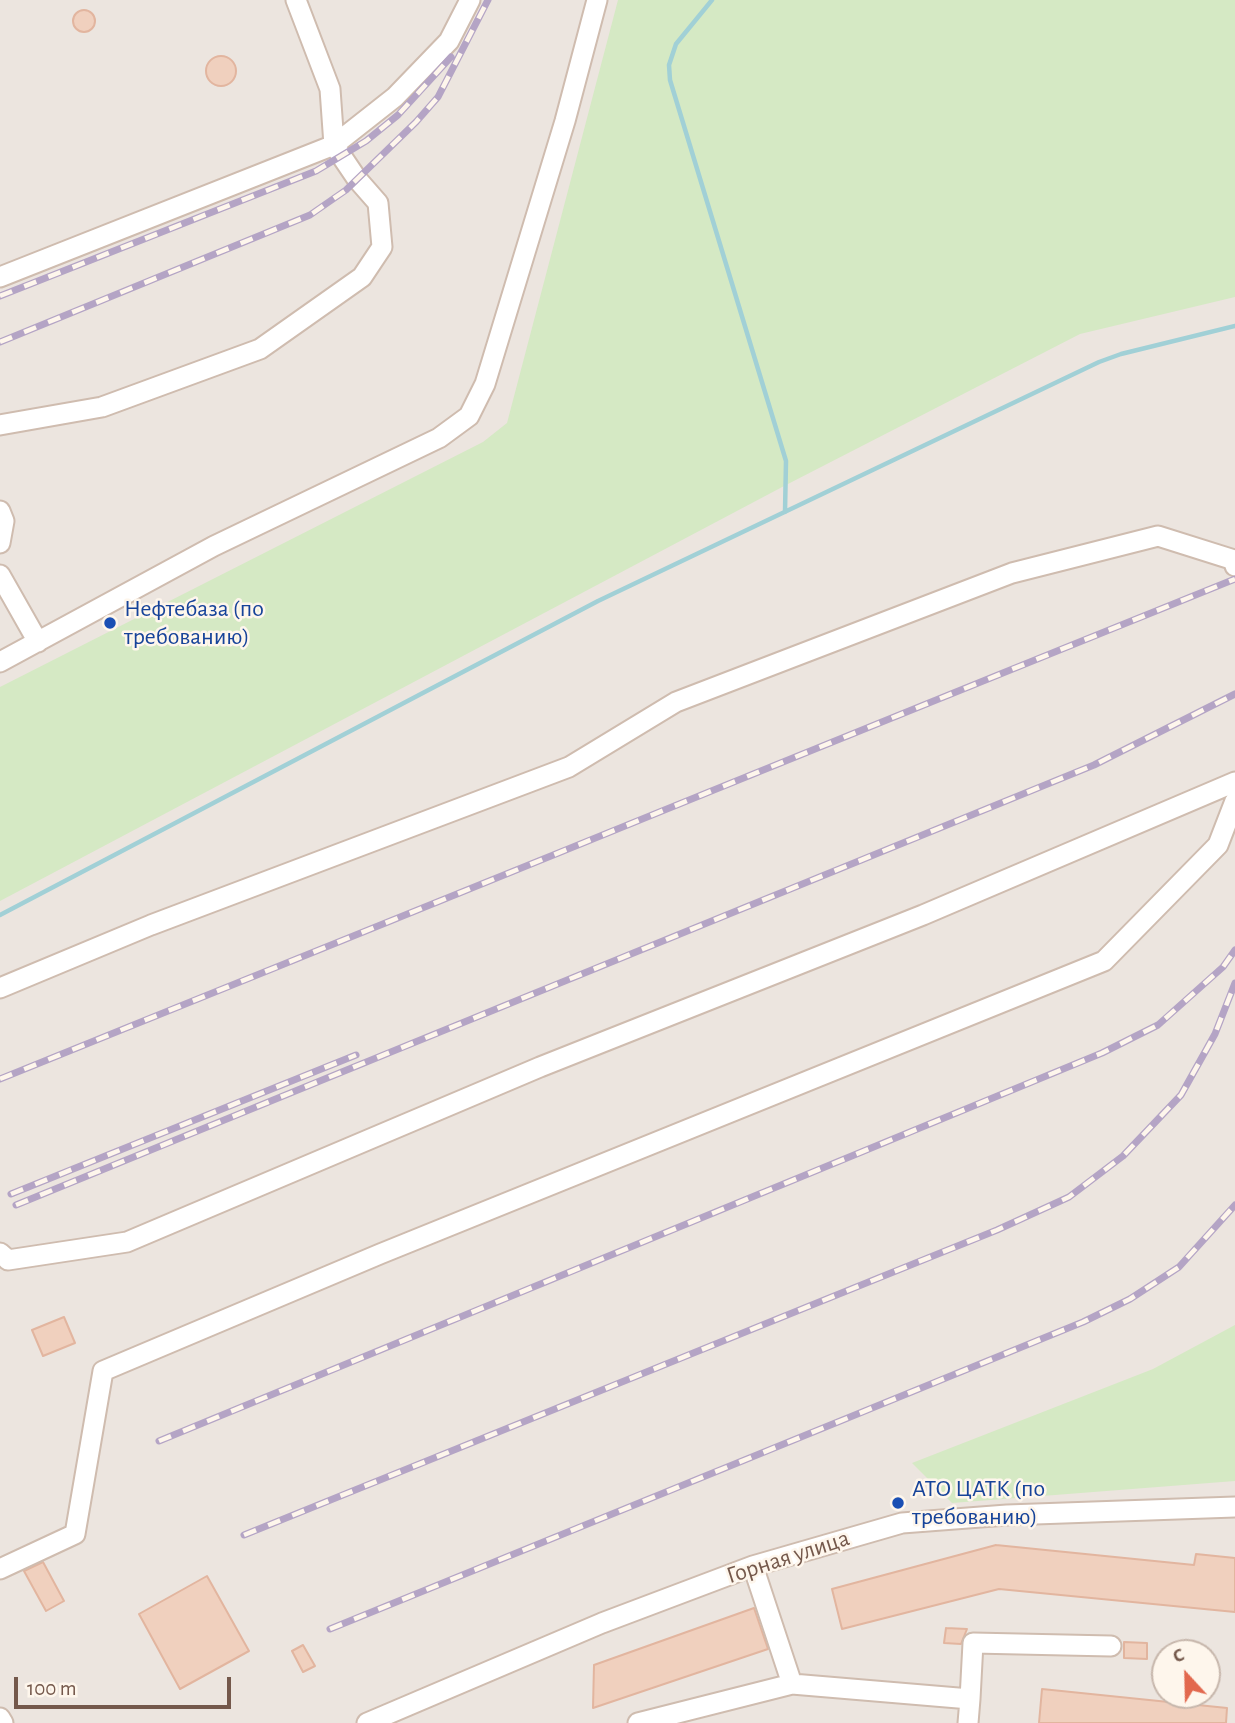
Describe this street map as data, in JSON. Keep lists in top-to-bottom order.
{
  "streets": {
    "street": ["Горная улица"]
  },
  "places": ["Нефтебаза (по требованию)", "АТО ЦАТК (по требованию)"],
  "scale_bar": "100 m",
  "north": "top"
}
